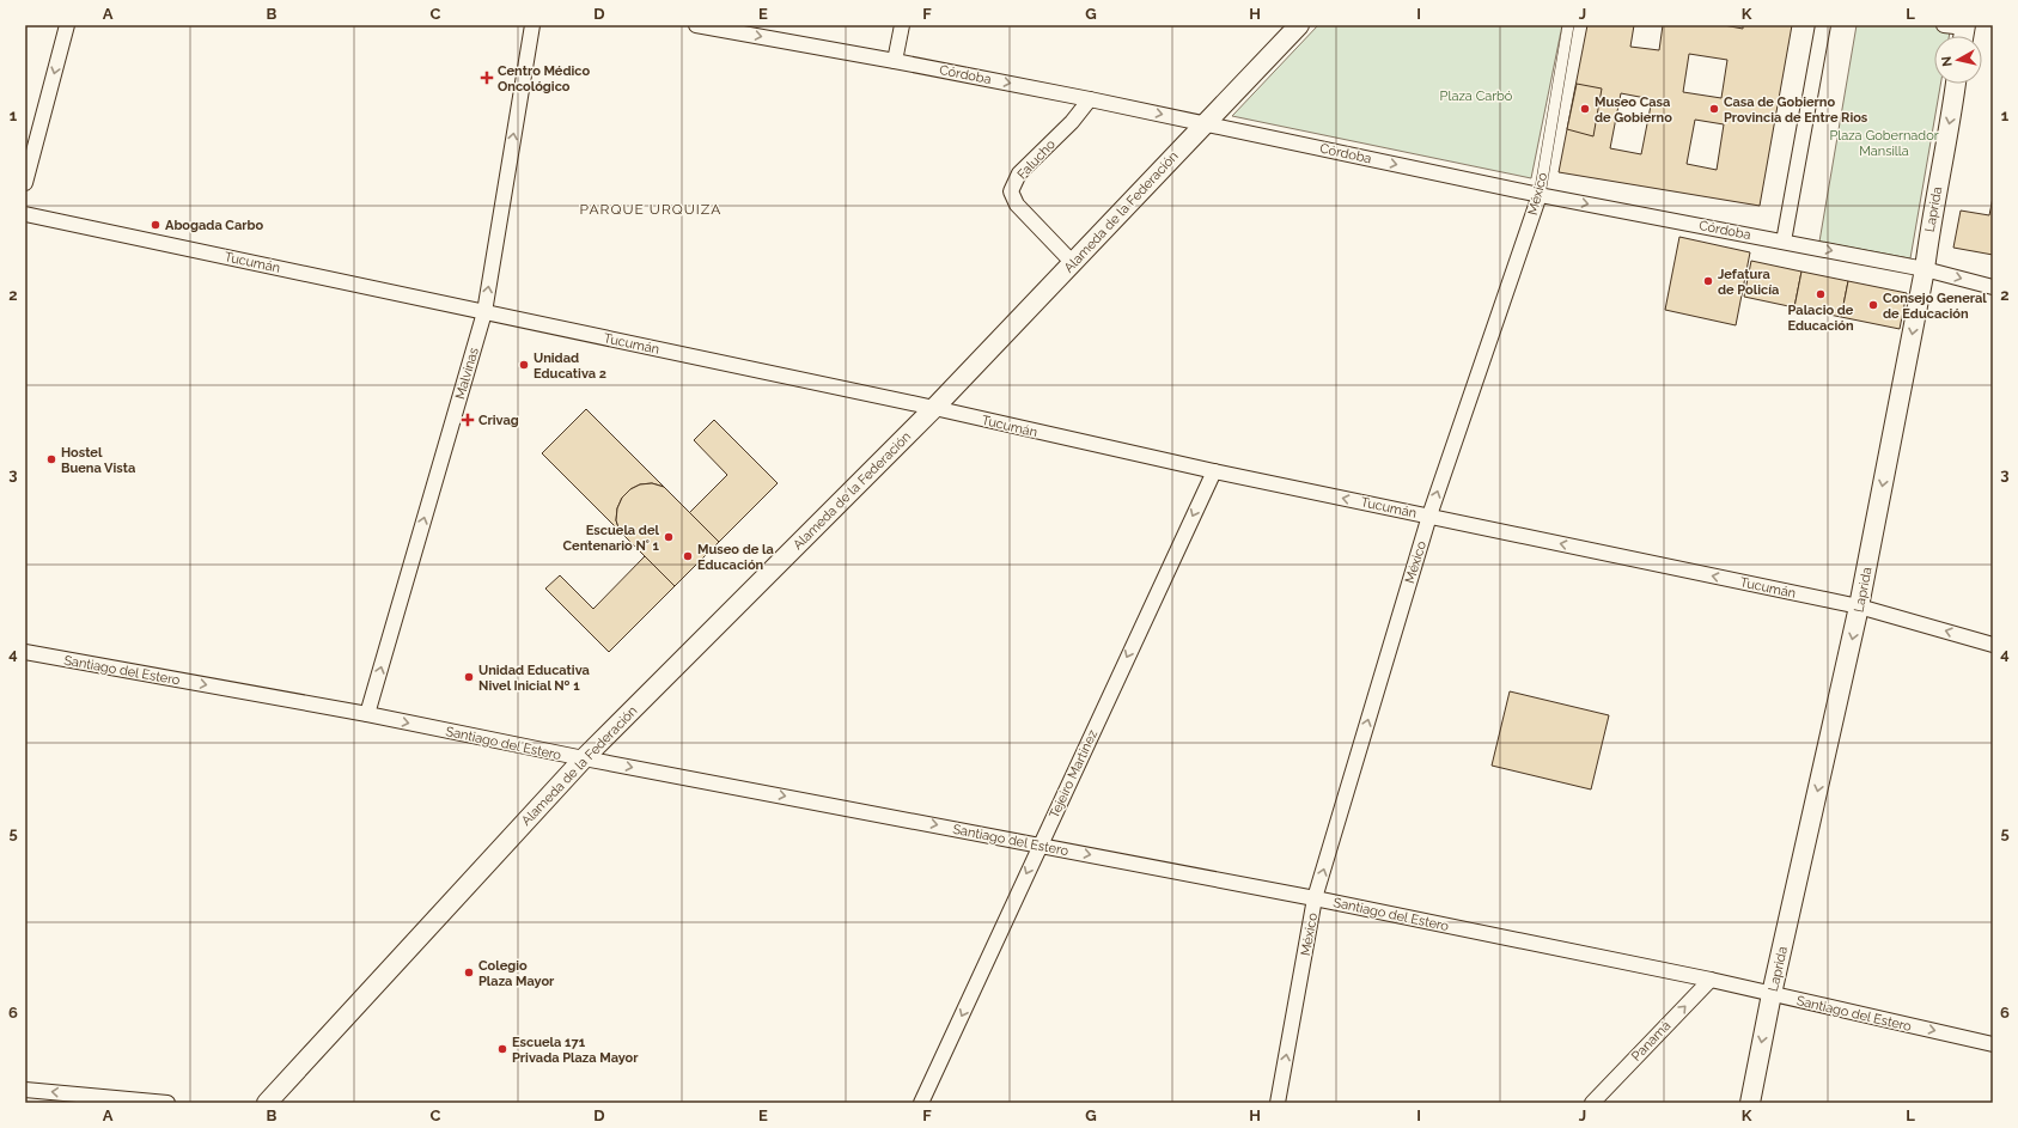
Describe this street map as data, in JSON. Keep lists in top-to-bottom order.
{
  "streets": {
    "street": [
      "Córdoba",
      "Falucho",
      "México",
      "Laprida",
      "Alameda de la Federación",
      "Tucumán",
      "Malvinas",
      "Santiago del Estero",
      "Tejeiro Martínez",
      "Panamá"
    ]
  },
  "crossings": [
    ["Córdoba", "Falucho"],
    ["Córdoba", "México"],
    ["Córdoba", "Laprida"],
    ["Córdoba", "Alameda de la Federación"],
    ["Falucho", "Alameda de la Federación"],
    ["México", "Tucumán"],
    ["México", "Santiago del Estero"],
    ["Laprida", "Tucumán"],
    ["Laprida", "Santiago del Estero"],
    ["Alameda de la Federación", "Tucumán"],
    ["Alameda de la Federación", "Santiago del Estero"],
    ["Tucumán", "Malvinas"],
    ["Tucumán", "Tejeiro Martínez"],
    ["Malvinas", "Santiago del Estero"],
    ["Santiago del Estero", "Tejeiro Martínez"],
    ["Santiago del Estero", "Panamá"]
  ],
  "one_way": [
    "Córdoba",
    "México",
    "Laprida",
    "Tucumán",
    "Malvinas",
    "Santiago del Estero",
    "Tejeiro Martínez",
    "Panamá"
  ],
  "districts": ["PARQUE URQUIZA"],
  "parks": ["Plaza Carbó", "Plaza Gobernador Mansilla"],
  "places": {
    "health": ["Centro Médico Oncológico", "Crivag"],
    "other": [
      "Museo Casa de Gobierno",
      "Casa de Gobierno Provincia de Entre Rios",
      "Abogada Carbo",
      "Jefatura de Policía",
      "Palacio de Educación",
      "Consejo General de Educación",
      "Unidad Educativa 2",
      "Hostel Buena Vista",
      "Escuela del Centenario N° 1",
      "Museo de la Educación",
      "Unidad Educativa Nivel Inicial Nº 1",
      "Colegio Plaza Mayor",
      "Escuela 171 Privada Plaza Mayor"
    ]
  },
  "north": "left",
  "grid": {
    "columns": [
      "A",
      "B",
      "C",
      "D",
      "E",
      "F",
      "G",
      "H",
      "I",
      "J",
      "K",
      "L"
    ],
    "rows": [
      "1",
      "2",
      "3",
      "4",
      "5",
      "6"
    ]
  }
}
